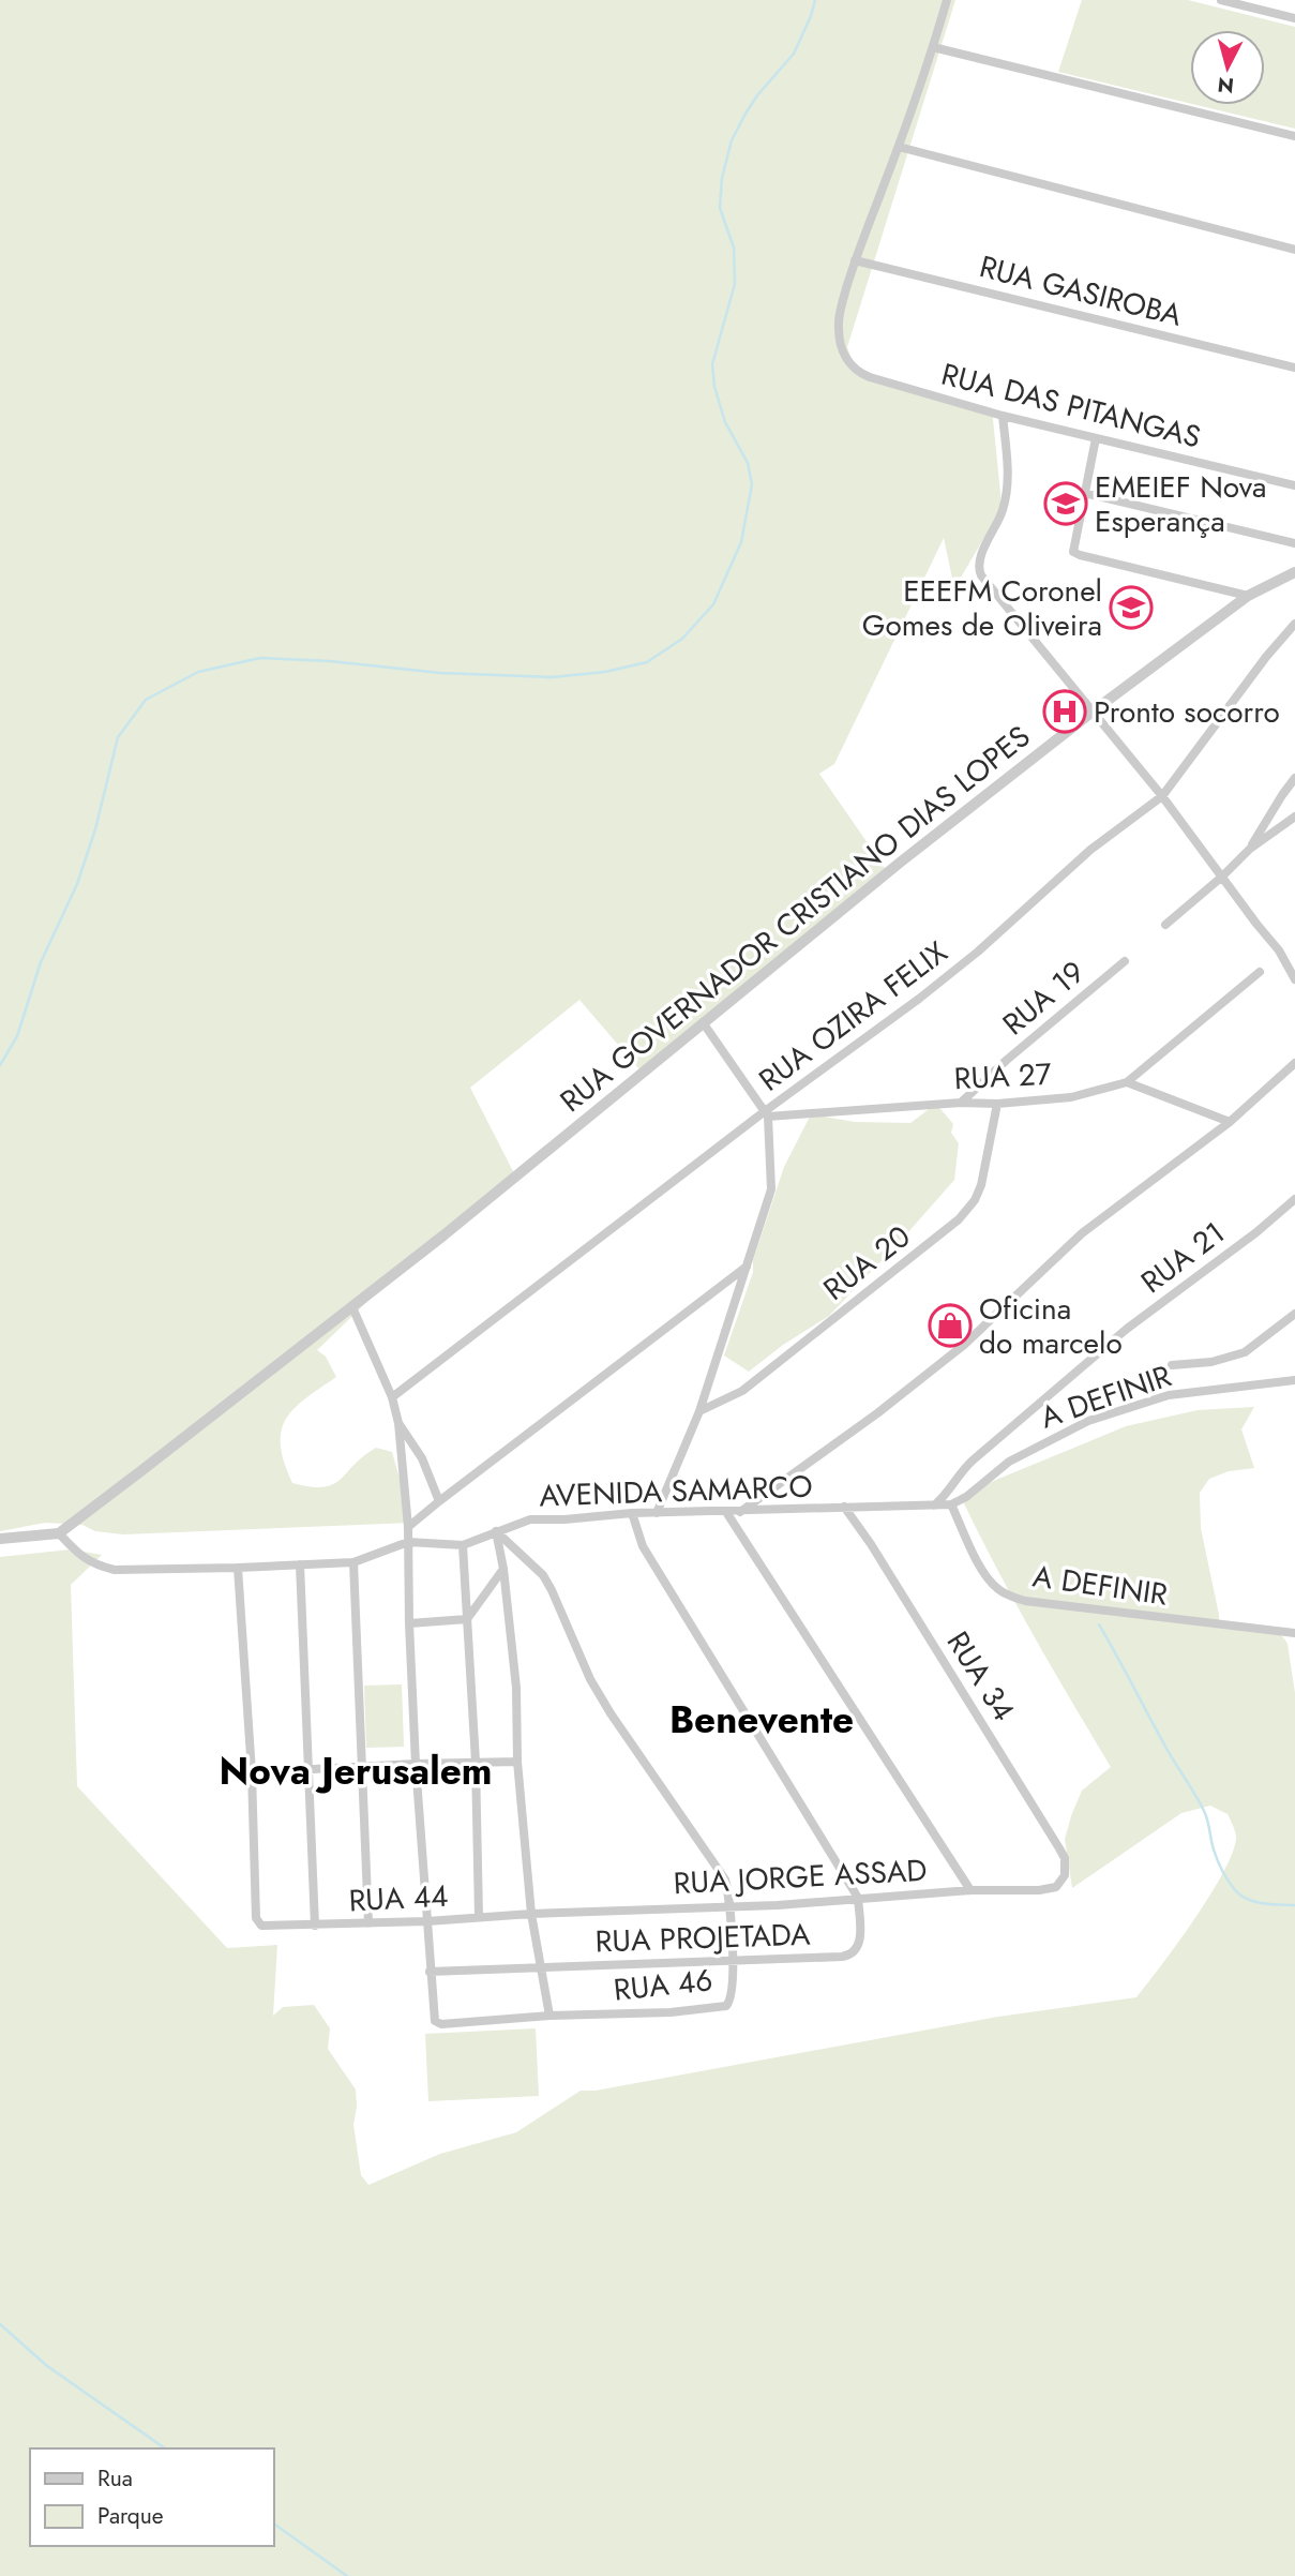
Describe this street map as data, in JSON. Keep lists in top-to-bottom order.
{
  "streets": {
    "street": [
      "RUA GASIROBA",
      "RUA DAS PITANGAS",
      "RUA GOVERNADOR CRISTIANO DIAS LOPES",
      "RUA 19",
      "RUA OZIRA FELIX",
      "RUA 27",
      "RUA 21",
      "RUA 20",
      "A DEFINIR",
      "AVENIDA SAMARCO",
      "RUA 34",
      "RUA JORGE ASSAD",
      "RUA 44",
      "RUA PROJETADA",
      "RUA 46"
    ]
  },
  "crossings": [
    ["RUA GASIROBA", "RUA DAS PITANGAS"],
    ["RUA 19", "RUA 27"],
    ["RUA OZIRA FELIX", "RUA 27"],
    ["RUA 27", "RUA 20"],
    ["RUA 21", "AVENIDA SAMARCO"],
    ["A DEFINIR", "AVENIDA SAMARCO"],
    ["AVENIDA SAMARCO", "RUA 34"],
    ["AVENIDA SAMARCO", "RUA 46"],
    ["RUA 34", "RUA JORGE ASSAD"],
    ["RUA JORGE ASSAD", "RUA 44"],
    ["RUA JORGE ASSAD", "RUA PROJETADA"],
    ["RUA JORGE ASSAD", "RUA 46"],
    ["RUA PROJETADA", "RUA 46"]
  ],
  "districts": ["Benevente", "Nova Jerusalem"],
  "places": {
    "school or university": ["EMEIEF Nova Esperança", "EEEFM Coronel Gomes de Oliveira"],
    "hospital": ["Pronto socorro"],
    "shop": ["Oficina do marcelo"]
  },
  "legend": ["Rua", "Parque"],
  "north": "bottom"
}
